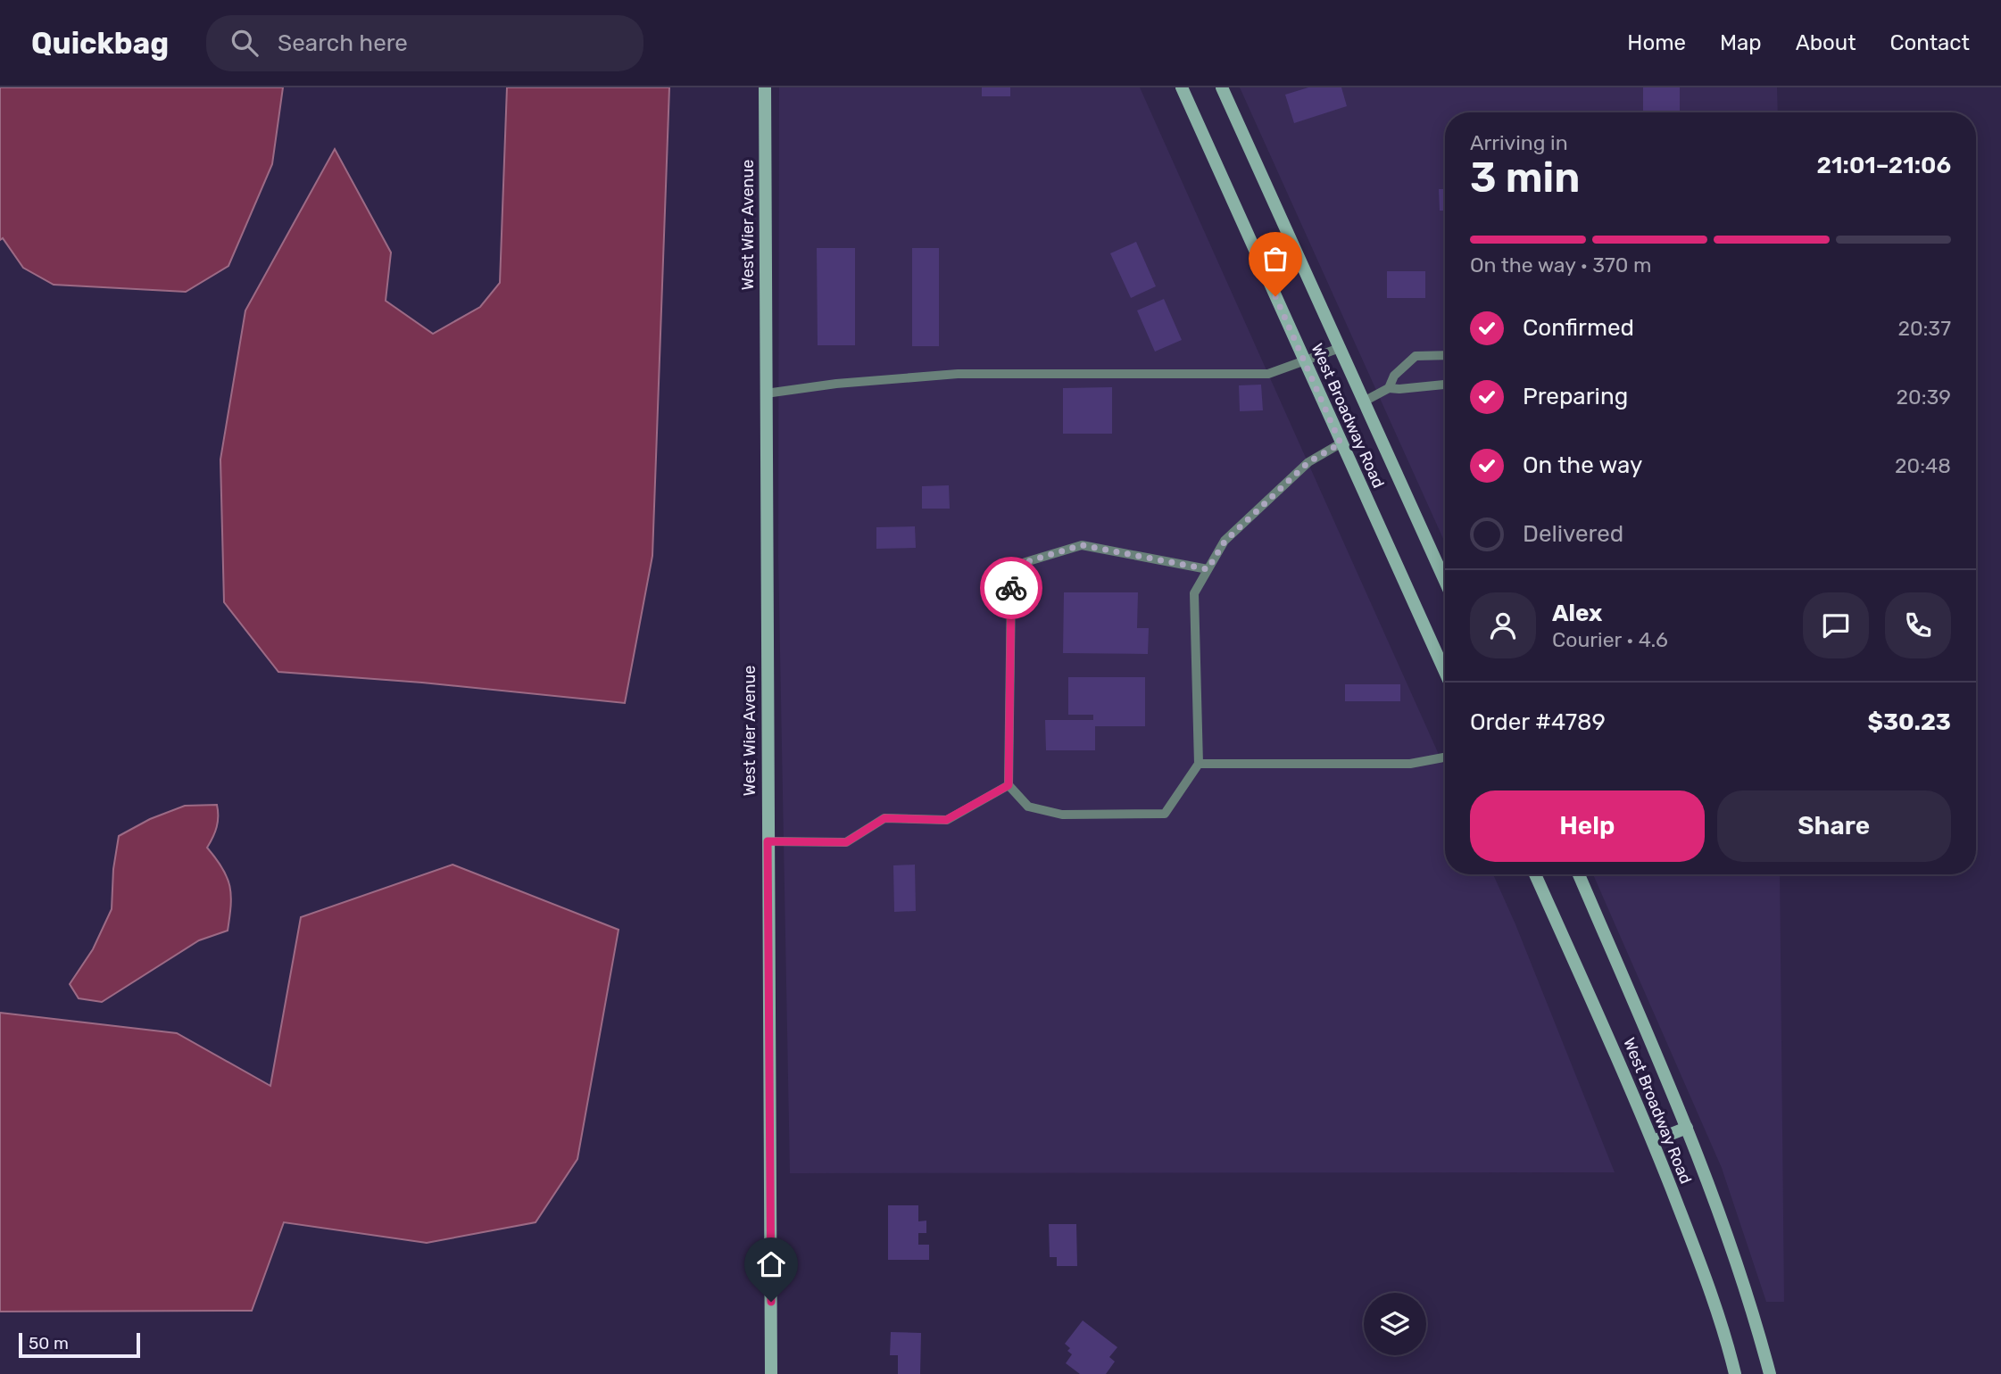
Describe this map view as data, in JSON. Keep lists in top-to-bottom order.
{
  "streets": {
    "main road": ["West Wier Avenue", "West Broadway Road"]
  },
  "scale_bar": "50 m",
  "page": {
    "header": "Quickbag",
    "search": "Search here",
    "nav": [
      "Home",
      "Map",
      "About",
      "Contact"
    ],
    "heading": ["3 min", "Arriving in", "21:01–21:06"],
    "panel": [
      "Alex",
      "Courier · 4.6",
      "Order #4789",
      "$30.23"
    ],
    "bar": "On the way · 370 m",
    "list": [
      ["Confirmed", "20:37"],
      ["Preparing", "20:39"],
      ["On the way", "20:48"],
      "Delivered"
    ],
    "buttons": ["Help", "Share"],
    "scale": "50 m"
  }
}
